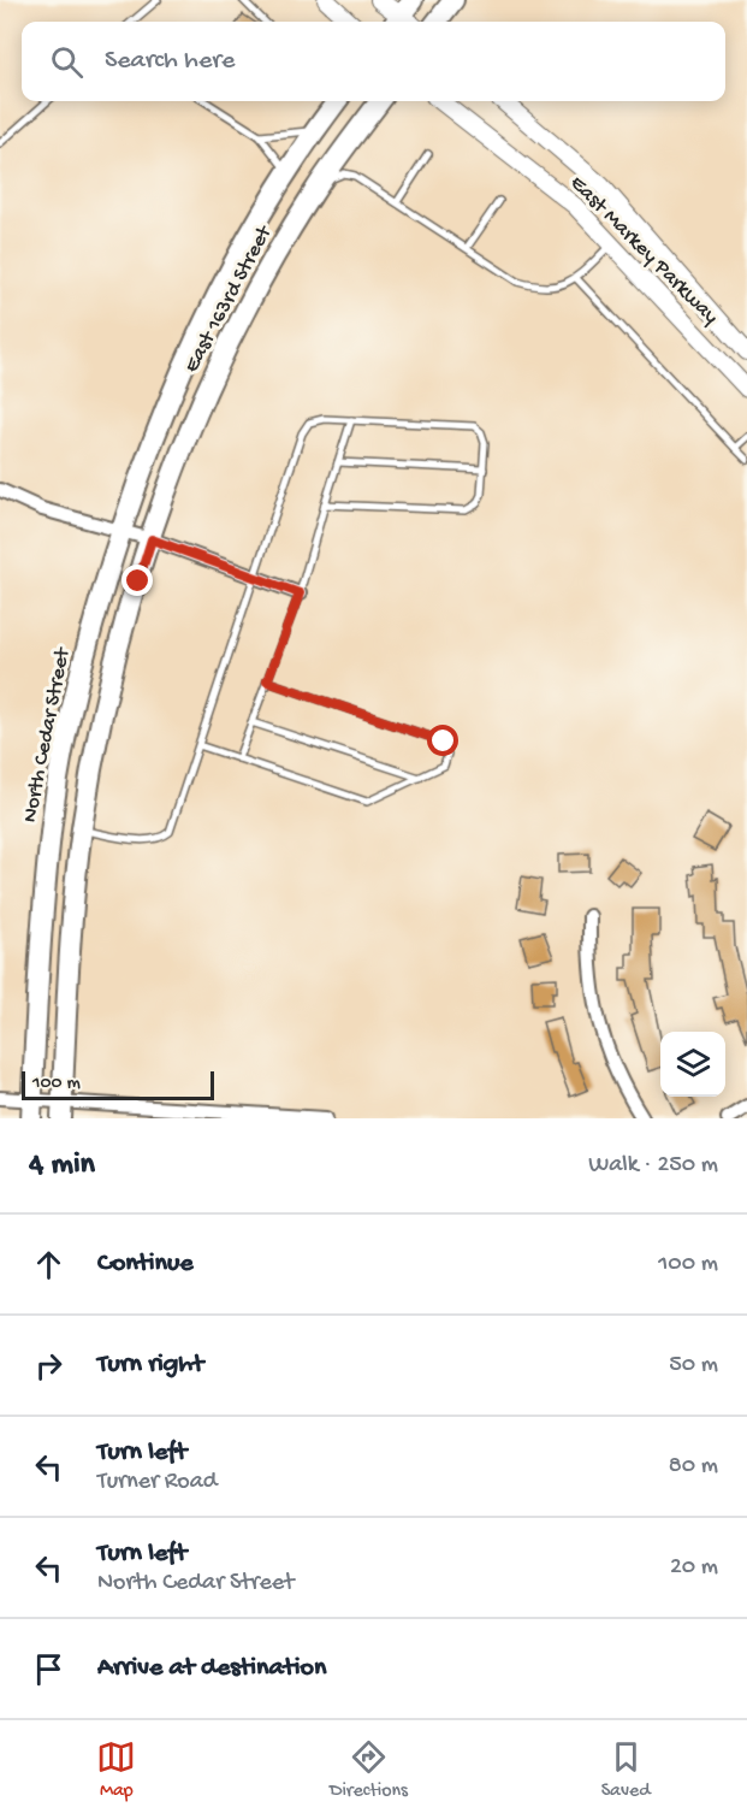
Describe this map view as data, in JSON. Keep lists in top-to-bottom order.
{
  "streets": {
    "main road": ["East 163rd Street", "North Cedar Street"],
    "street": ["East Markey Parkway"]
  },
  "crossings": [
    ["East 163rd Street", "North Cedar Street"]
  ],
  "scale_bar": "100 m",
  "page": {
    "search": "Search here",
    "scale": "100 m",
    "heading": ["4 min", "Walk · 250 m"],
    "list": [
      ["Continue", "100 m"],
      ["Turn right", "50 m"],
      ["Turn left", "Turner Road", "80 m"],
      ["Turn left", "North Cedar Street", "20 m"],
      "Arrive at destination"
    ],
    "nav": ["Map", "Directions", "Saved"]
  }
}
